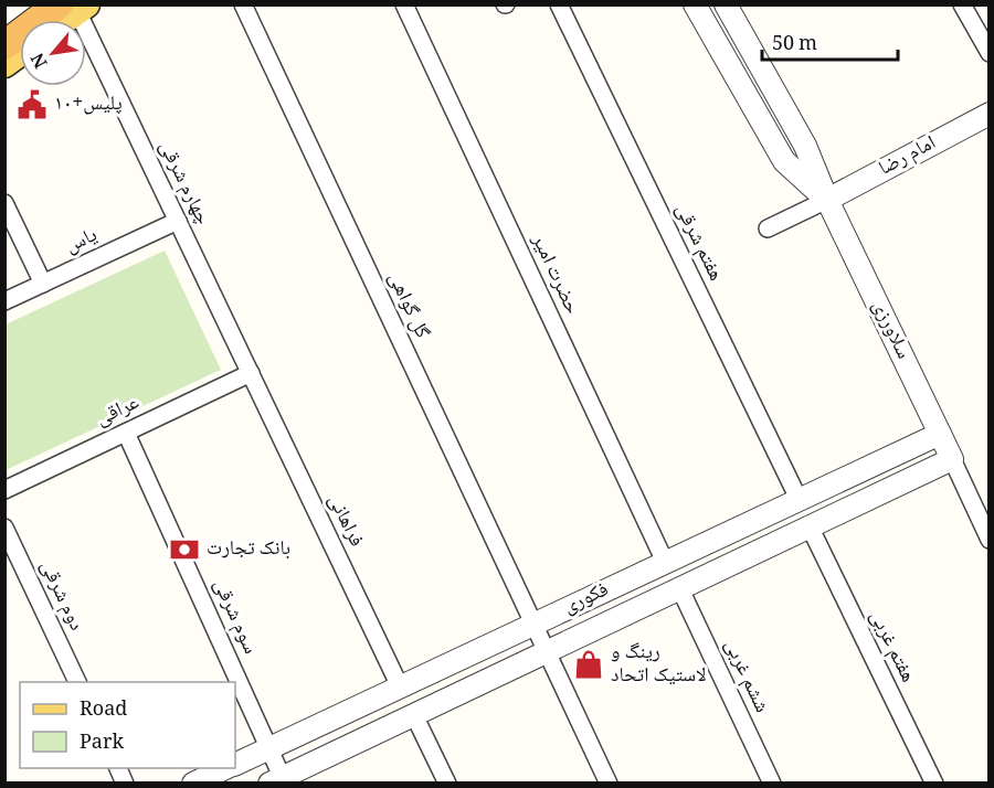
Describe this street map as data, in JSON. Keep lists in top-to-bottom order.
{
  "streets": {
    "street": [
      "امام رضا",
      "چهارم شرقی",
      "یاس",
      "هفتم شرقی",
      "حضرت امیر",
      "گل گواهی",
      "سلاورزی",
      "عراقی",
      "فراهانی",
      "دوم شرقی",
      "فکوری",
      "سوم شرقی",
      "هفتم غربی",
      "ششم غربی"
    ]
  },
  "crossings": [
    ["امام رضا", "سلاورزی"],
    ["چهارم شرقی", "یاس"],
    ["چهارم شرقی", "عراقی"],
    ["چهارم شرقی", "فراهانی"],
    ["هفتم شرقی", "فکوری"],
    ["حضرت امیر", "فکوری"],
    ["گل گواهی", "فکوری"],
    ["سلاورزی", "فکوری"],
    ["عراقی", "فراهانی"],
    ["عراقی", "سوم شرقی"],
    ["فراهانی", "فکوری"],
    ["فکوری", "سوم شرقی"],
    ["فکوری", "هفتم غربی"],
    ["فکوری", "ششم غربی"]
  ],
  "places": {
    "public building": ["پلیس+۱۰"],
    "bank": ["بانک تجارت"],
    "shop": ["رینگ و لاستیک اتحاد"]
  },
  "legend": ["Road", "Park"],
  "scale_bar": "50 m",
  "north": "bottom left"
}
